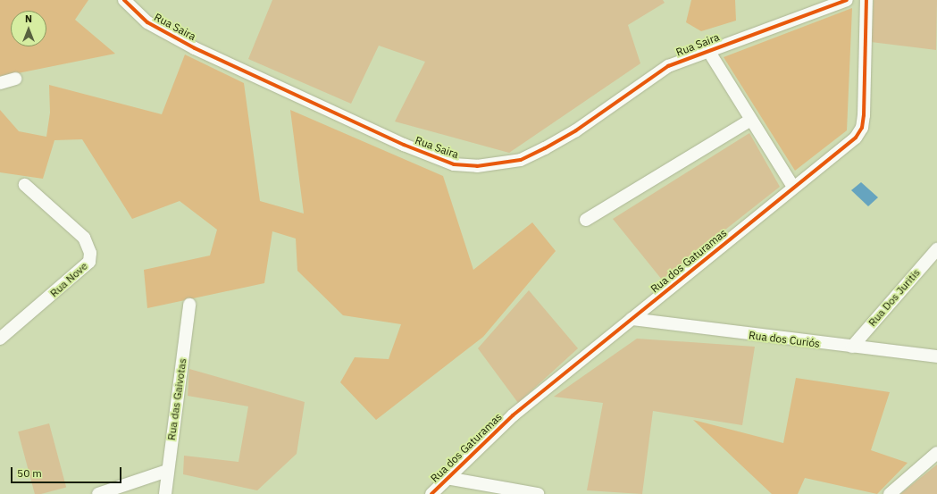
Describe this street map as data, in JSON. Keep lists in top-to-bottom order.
{
  "streets": {
    "street": [
      "Rua Saira",
      "Rua dos Gaturamas",
      "Rua Nove",
      "Rua Dos Juritis",
      "Rua dos Curiós",
      "Rua das Gaivotas"
    ]
  },
  "crossings": [
    ["Rua dos Gaturamas", "Rua dos Curiós"],
    ["Rua Dos Juritis", "Rua dos Curiós"]
  ],
  "scale_bar": "50 m",
  "north": "top"
}
